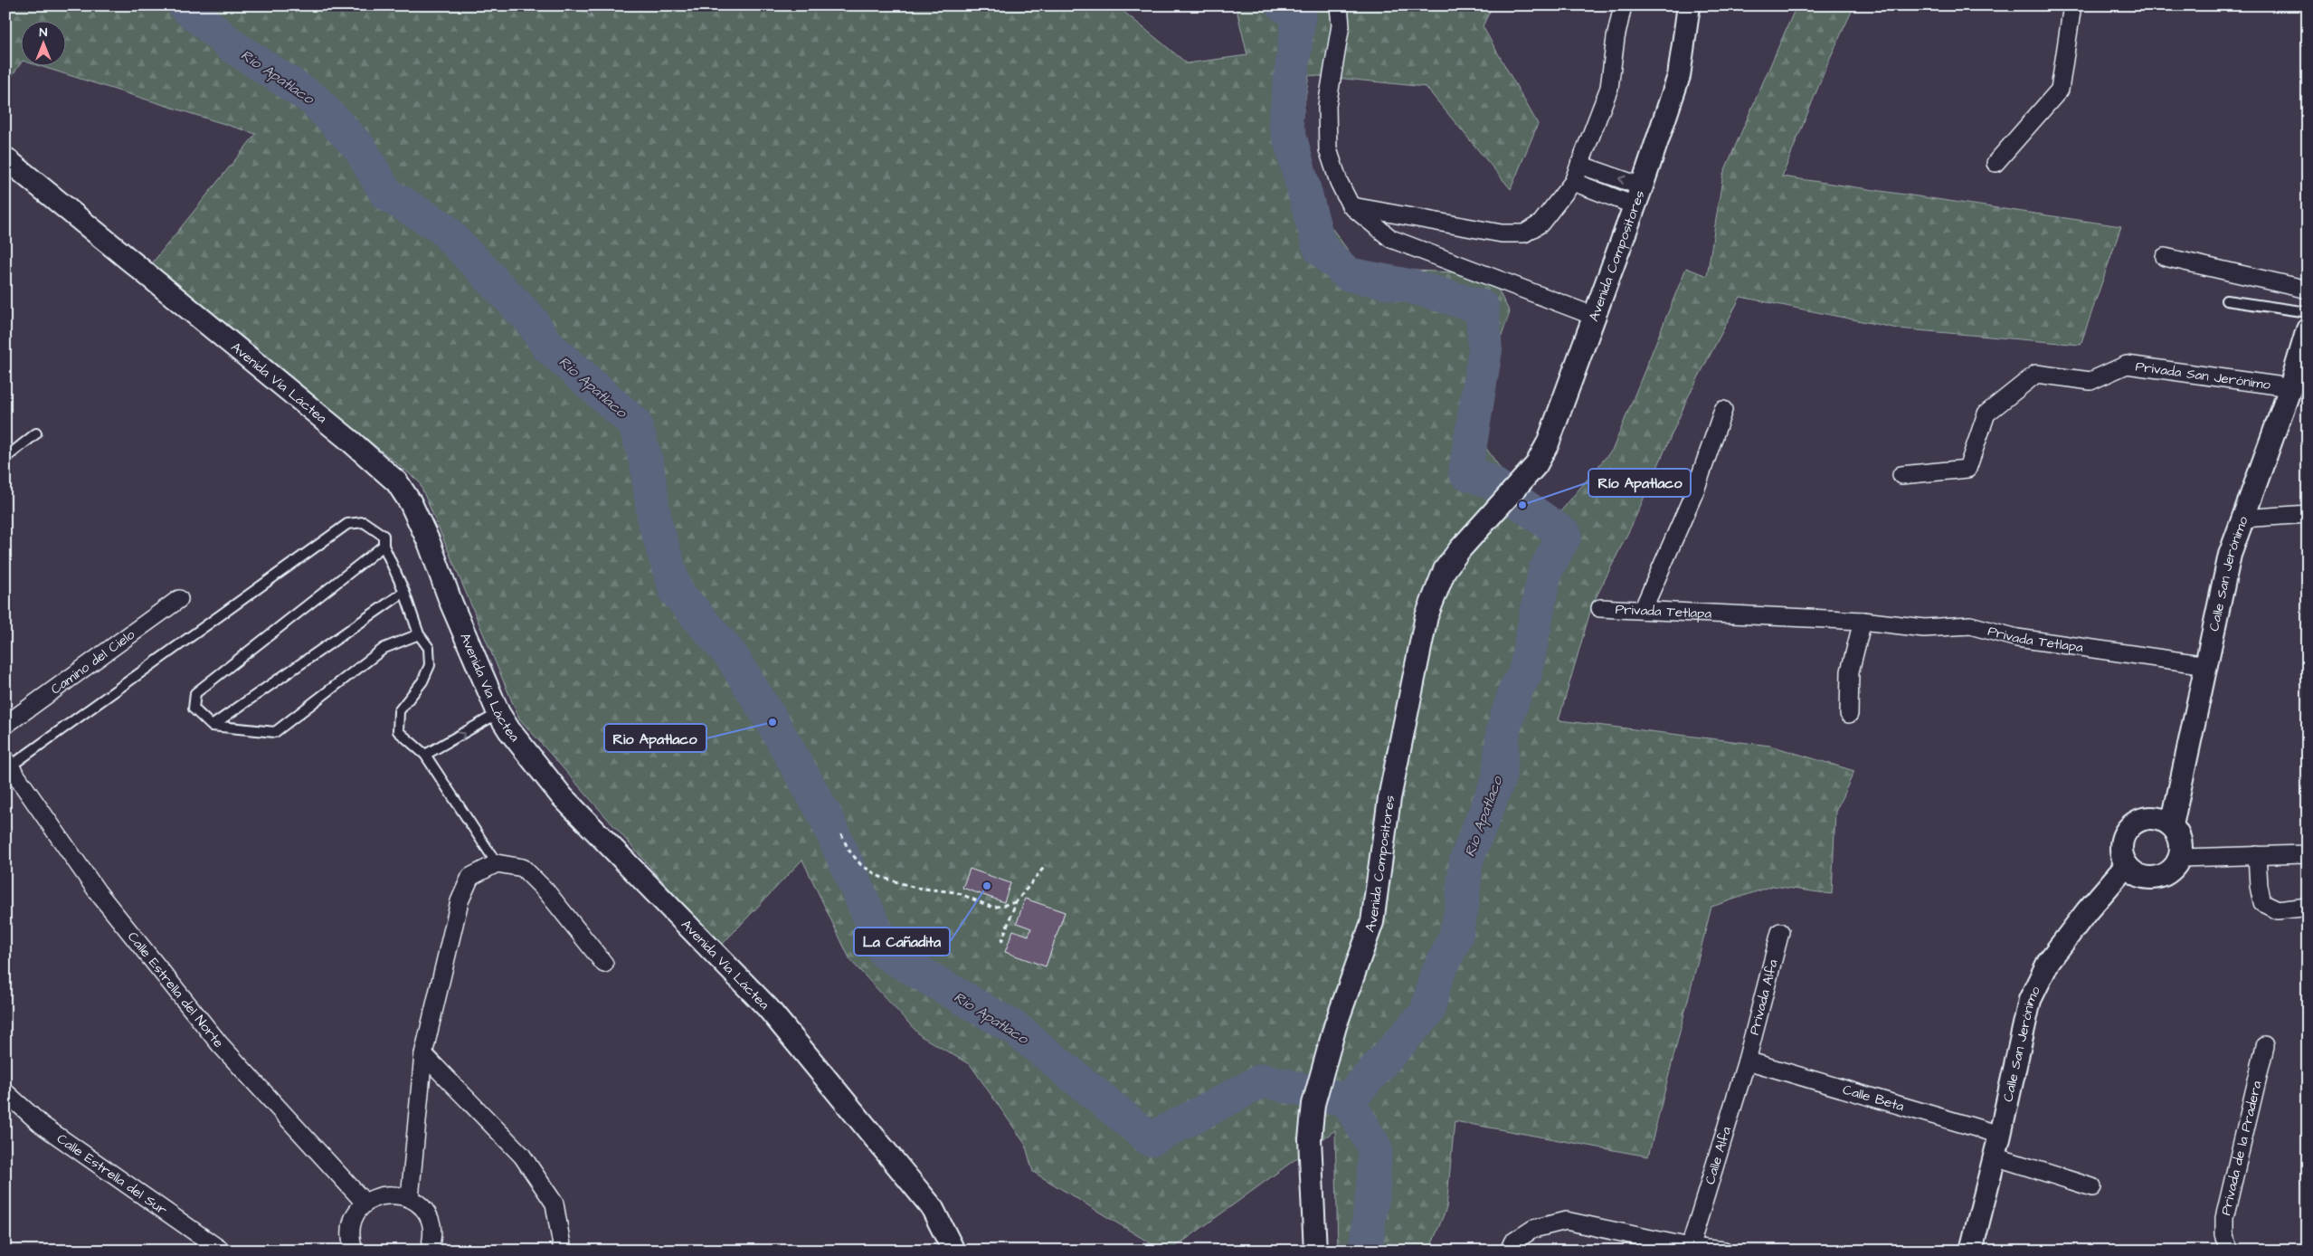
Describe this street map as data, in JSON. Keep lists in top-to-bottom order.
{
  "streets": {
    "street": [
      "Avenida Compositores",
      "Privada San Jerónimo",
      "Avenida Vía Láctea",
      "Calle San Jerónimo",
      "Privada Tetlapa",
      "Camino del Cielo",
      "Calle Estrella del Norte",
      "Privada Alfa",
      "Calle Beta",
      "Privada de la Pradera",
      "Calle Alfa",
      "Calle Estrella del Sur"
    ]
  },
  "crossings": [
    ["Privada San Jerónimo", "Calle San Jerónimo"],
    ["Calle San Jerónimo", "Privada Tetlapa"],
    ["Calle San Jerónimo", "Calle Beta"],
    ["Privada Alfa", "Calle Beta"],
    ["Privada Alfa", "Calle Alfa"],
    ["Calle Beta", "Calle Alfa"]
  ],
  "water": ["Rio Apatlaco"],
  "places": ["Río Apatlaco", "Rio Apatlaco", "La Cañadita"],
  "north": "top"
}
